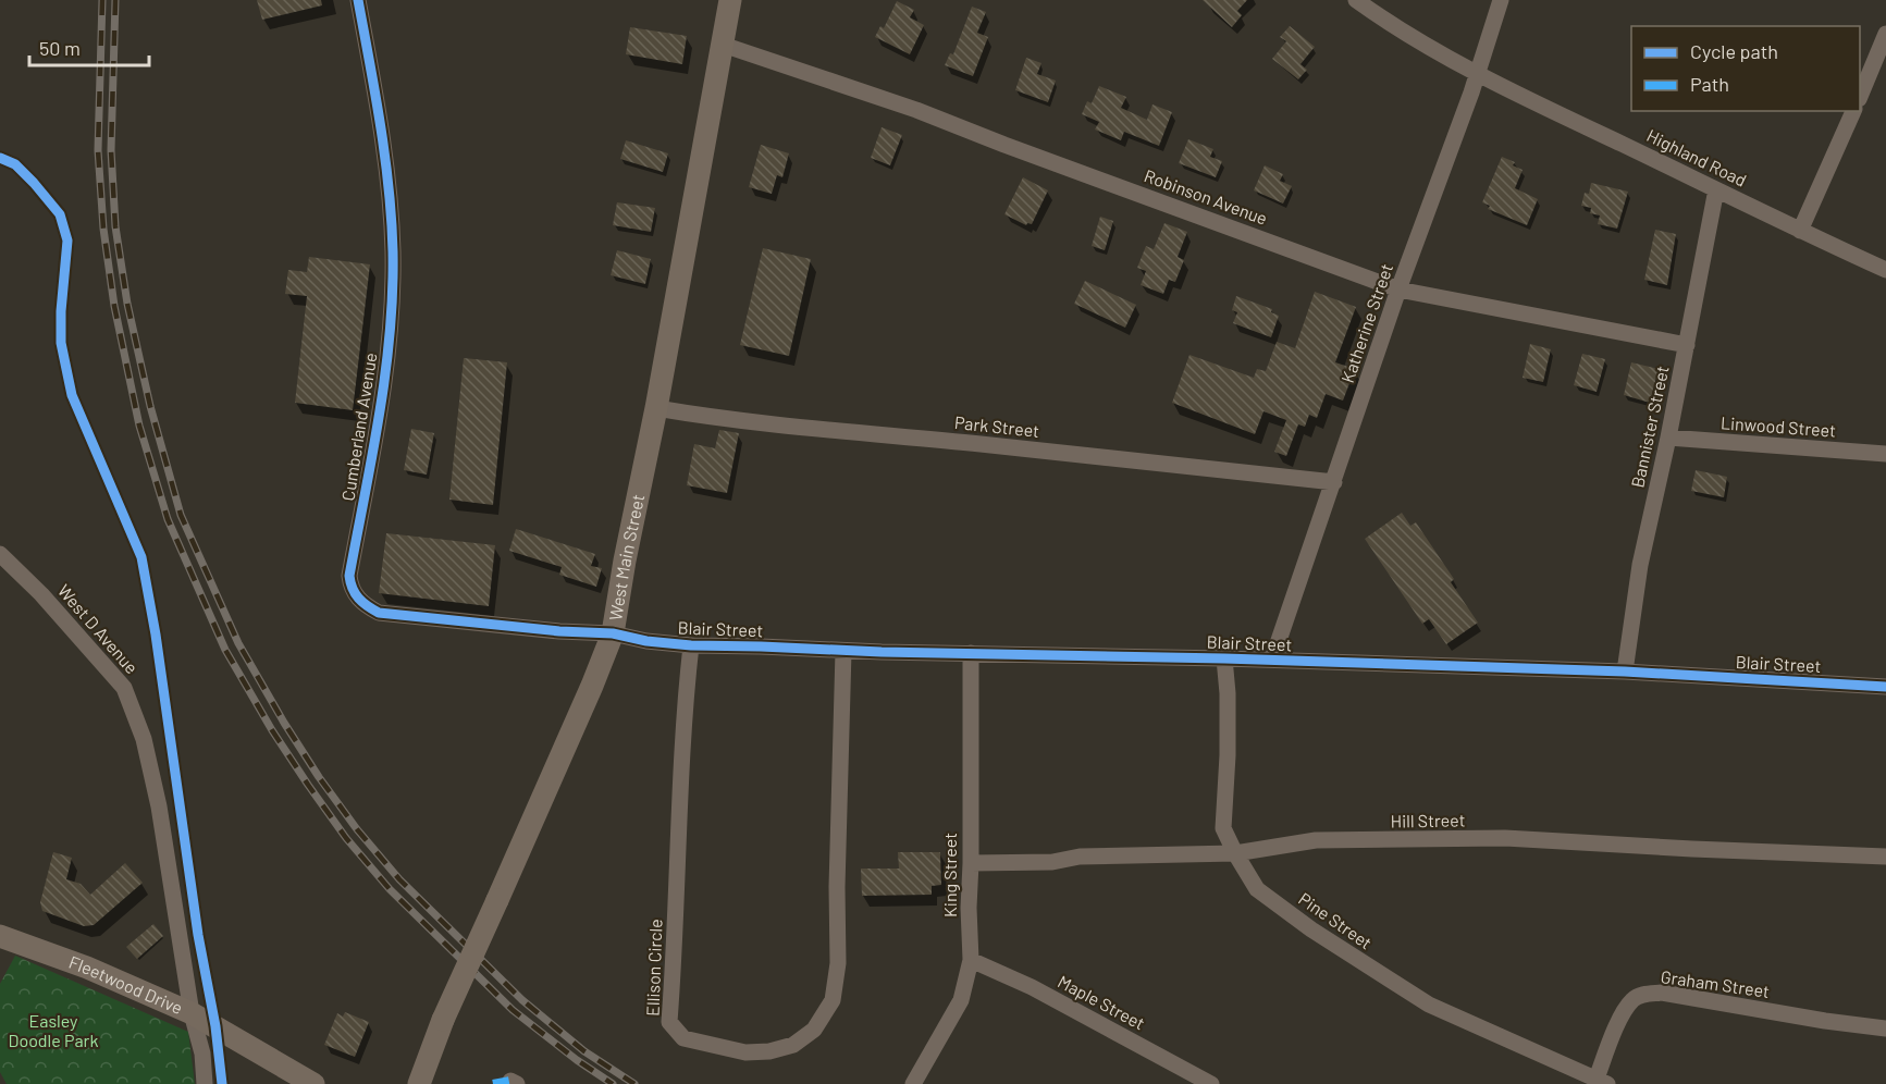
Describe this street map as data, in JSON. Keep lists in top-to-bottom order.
{
  "streets": {
    "main road": ["West Main Street", "Fleetwood Drive"],
    "street": [
      "Highland Road",
      "Robinson Avenue",
      "Katherine Street",
      "Cumberland Avenue",
      "Park Street",
      "Bannister Street",
      "Linwood Street",
      "West D Avenue",
      "Blair Street",
      "Hill Street",
      "King Street",
      "Pine Street",
      "Ellison Circle",
      "Graham Street",
      "Maple Street"
    ]
  },
  "crossings": [
    ["Highland Road", "Katherine Street"],
    ["Highland Road", "Bannister Street"],
    ["Robinson Avenue", "Katherine Street"],
    ["Robinson Avenue", "Bannister Street"],
    ["Robinson Avenue", "West Main Street"],
    ["Katherine Street", "Park Street"],
    ["Katherine Street", "Blair Street"],
    ["Cumberland Avenue", "West Main Street"],
    ["Cumberland Avenue", "Blair Street"],
    ["Park Street", "West Main Street"],
    ["Bannister Street", "Linwood Street"],
    ["Bannister Street", "Blair Street"],
    ["West Main Street", "Blair Street"],
    ["West D Avenue", "Fleetwood Drive"],
    ["Blair Street", "King Street"],
    ["Blair Street", "Pine Street"],
    ["Blair Street", "Ellison Circle"],
    ["Hill Street", "King Street"],
    ["Hill Street", "Pine Street"],
    ["King Street", "Maple Street"],
    ["Pine Street", "Graham Street"]
  ],
  "parks": ["Easley Doodle Park"],
  "legend": ["Cycle path", "Path"],
  "scale_bar": "50 m"
}
